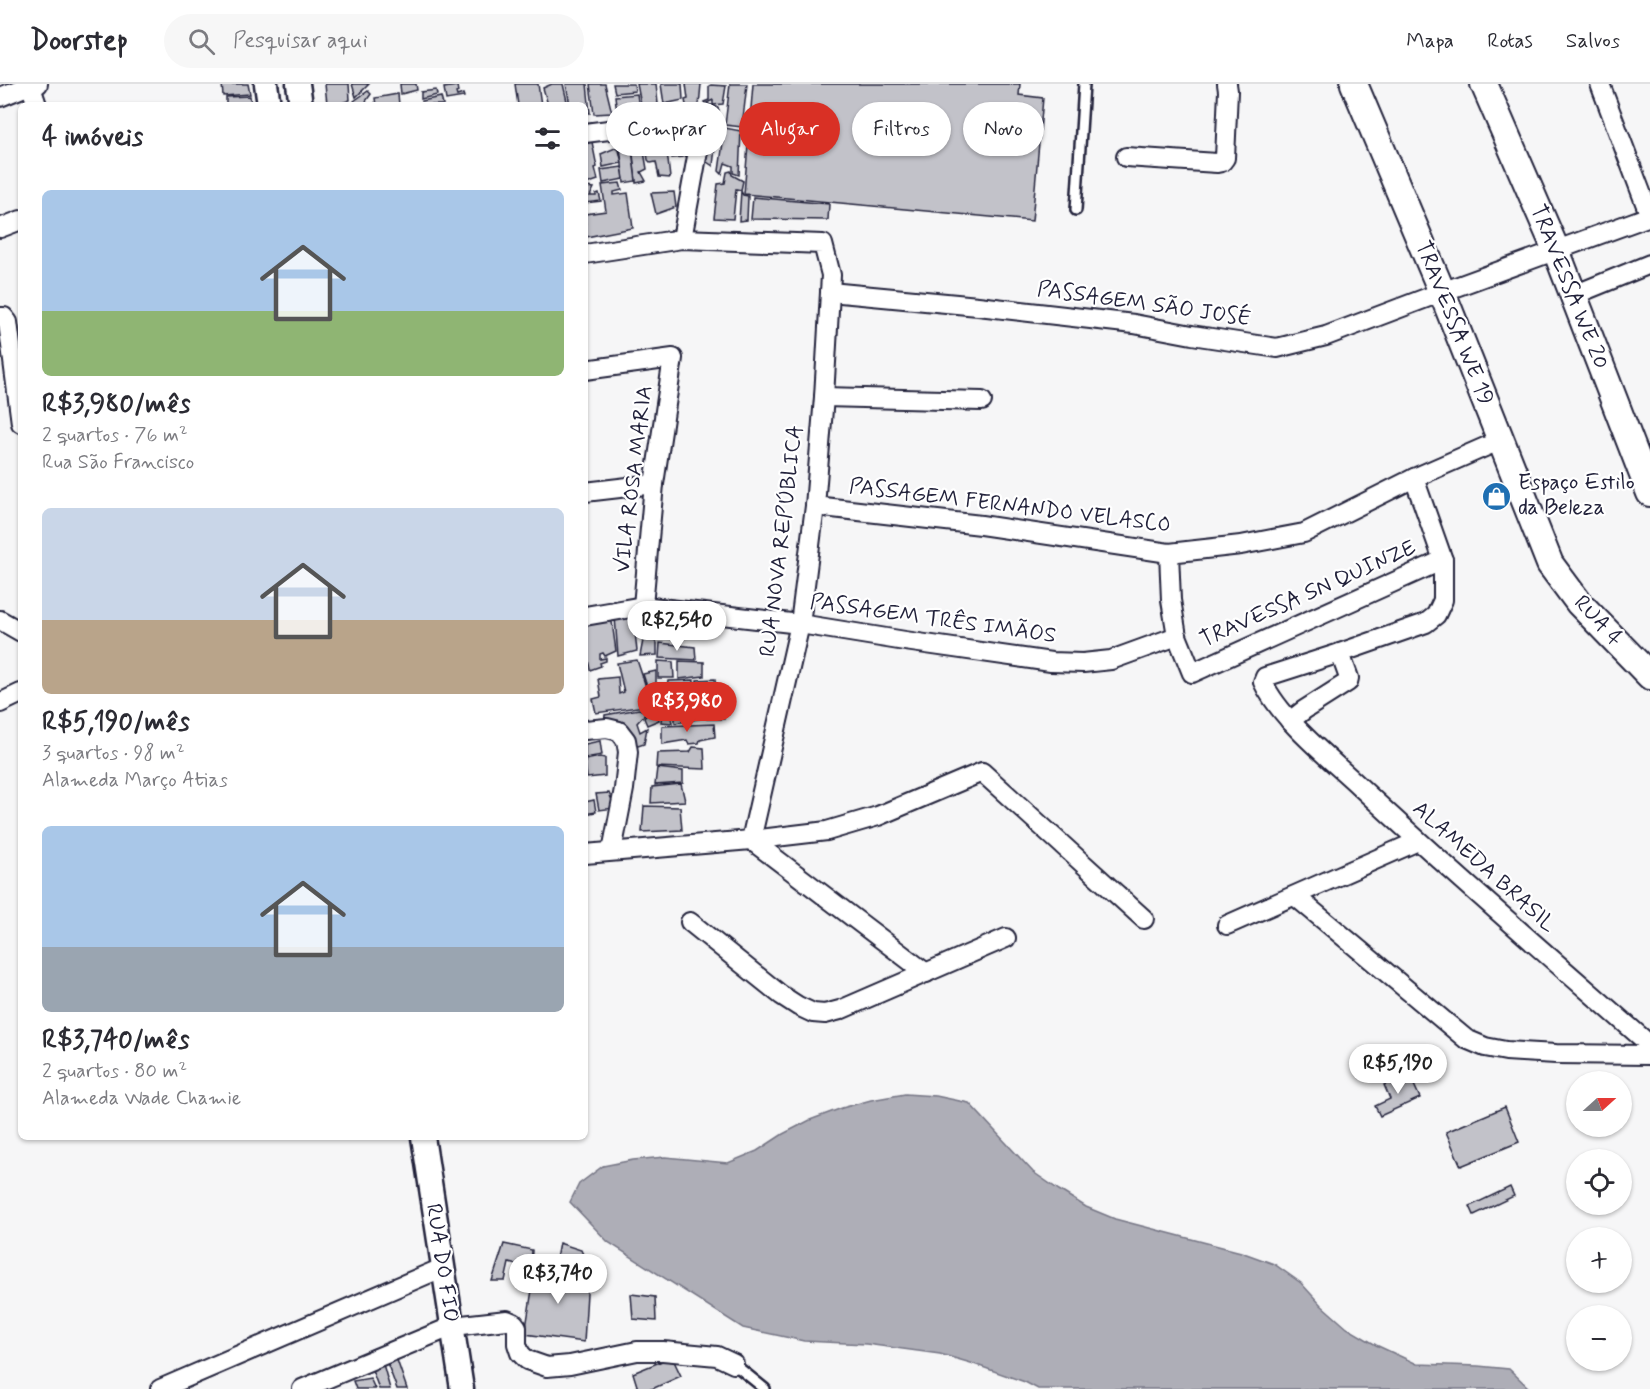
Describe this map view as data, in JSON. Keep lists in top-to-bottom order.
{
  "streets": {
    "main road": ["TRAVESSA WE 20", "TRAVESSA WE 19", "RUA 4"],
    "street": [
      "PASSAGEM SÃO JOSÉ",
      "VILA ROSA MARIA",
      "PASSAGEM FERNANDO VELASCO",
      "RUA NOVA REPÚBLICA",
      "TRAVESSA SN QUINZE",
      "PASSAGEM TRÊS IMÃOS",
      "ALAMEDA BRASIL",
      "RUA DO FIO"
    ]
  },
  "crossings": [
    ["TRAVESSA WE 20", "PASSAGEM SÃO JOSÉ"],
    ["PASSAGEM SÃO JOSÉ", "TRAVESSA WE 19"],
    ["PASSAGEM SÃO JOSÉ", "RUA NOVA REPÚBLICA"],
    ["TRAVESSA WE 19", "PASSAGEM FERNANDO VELASCO"],
    ["TRAVESSA WE 19", "RUA 4"],
    ["VILA ROSA MARIA", "PASSAGEM TRÊS IMÃOS"],
    ["PASSAGEM FERNANDO VELASCO", "RUA NOVA REPÚBLICA"],
    ["RUA NOVA REPÚBLICA", "PASSAGEM TRÊS IMÃOS"],
    ["TRAVESSA SN QUINZE", "PASSAGEM TRÊS IMÃOS"]
  ],
  "places": {
    "shop": ["Espaço Estilo da Beleza"]
  },
  "north": "right",
  "page": {
    "header": "Doorstep",
    "search": "Pesquisar aqui",
    "nav": ["Mapa", "Rotas", "Salvos"],
    "chip": [
      "Comprar",
      "Alugar",
      "Filtros",
      "Novo"
    ],
    "heading": "4 imóveis",
    "list": [
      {
        "name": "R$3,980/mês",
        "note": "2 quartos · 76 m² · Rua São Francisco"
      },
      {
        "name": "R$5,190/mês",
        "note": "3 quartos · 98 m² · Alameda Março Atias"
      },
      {
        "name": "R$3,740/mês",
        "note": "2 quartos · 80 m² · Alameda Wade Chamie"
      }
    ],
    "price": [
      "R$2,540",
      "R$3,980",
      "R$5,190",
      "R$3,740"
    ],
    "map_buttons": ["+", "−"]
  }
}
